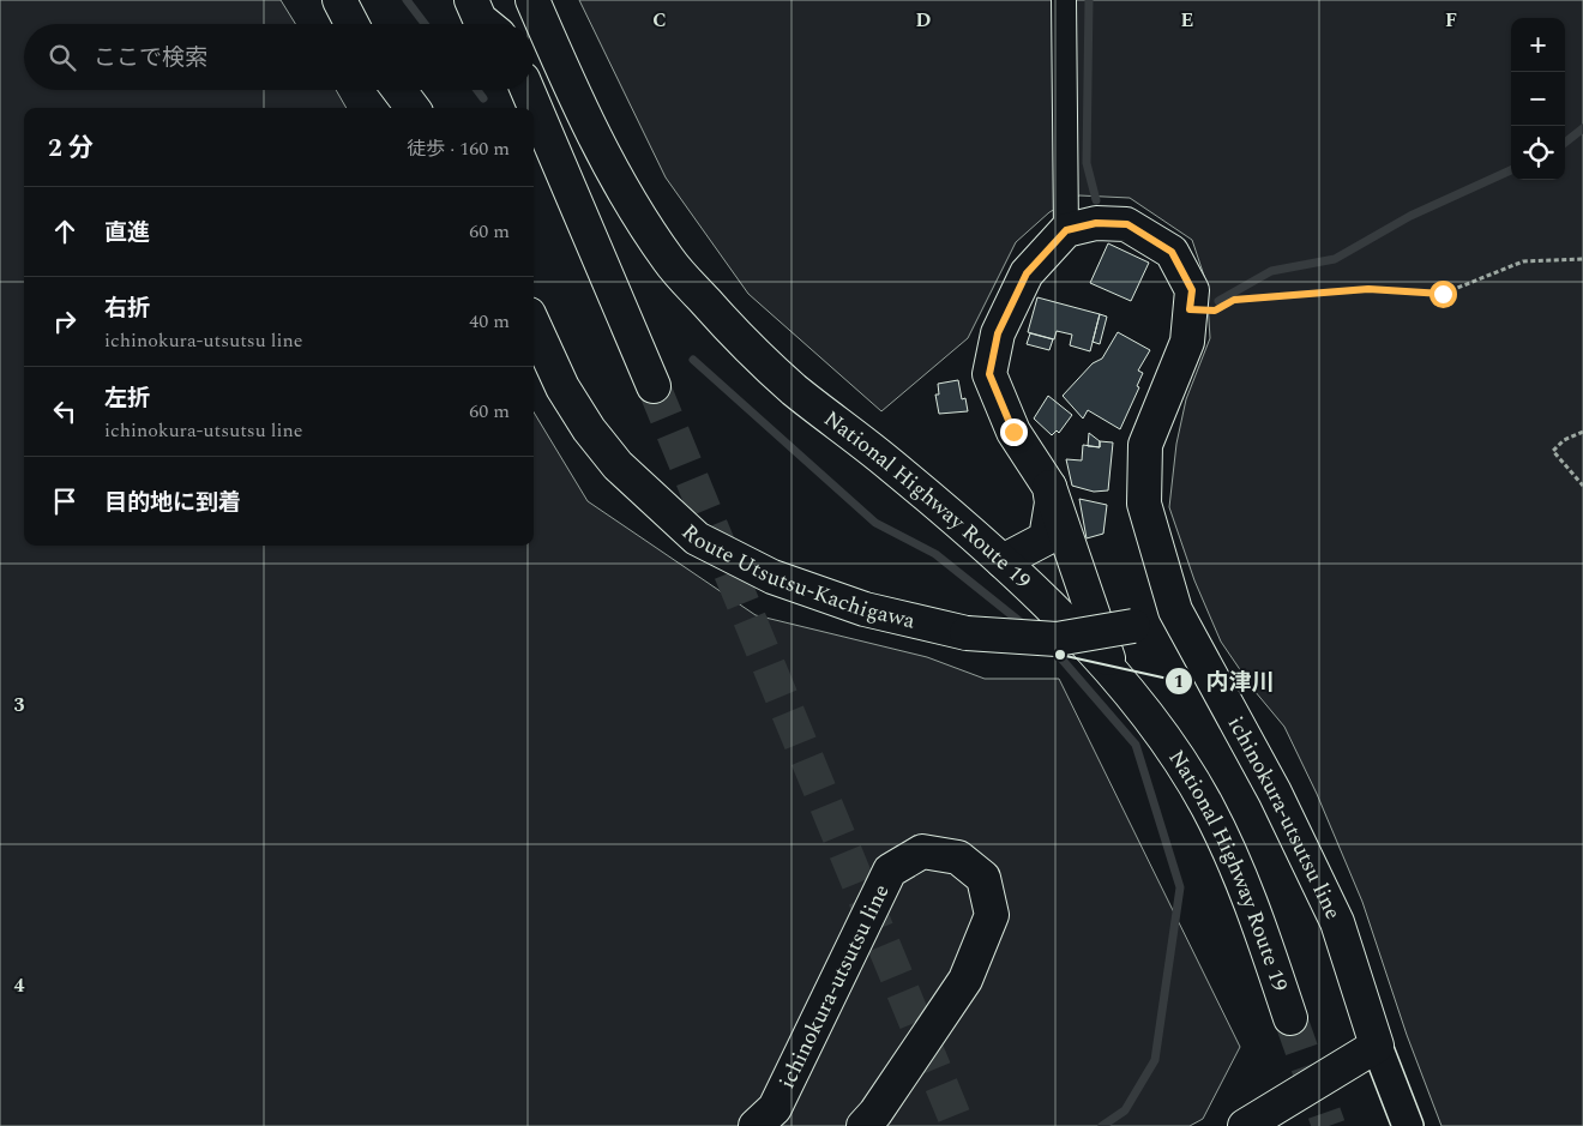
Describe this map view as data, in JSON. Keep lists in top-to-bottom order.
{
  "streets": {
    "main road": ["National Highway Route 19", "Route Utsutsu-Kachigawa", "ichinokura-utsutsu line"]
  },
  "crossings": [
    ["Route Utsutsu-Kachigawa", "ichinokura-utsutsu line"]
  ],
  "places": ["内津川"],
  "page": {
    "map_buttons": ["+", "−"],
    "search": "ここで検索",
    "heading": ["2 分", "徒歩 · 160 m"],
    "list": [
      ["直進", "60 m"],
      ["右折", "ichinokura-utsutsu line", "40 m"],
      ["左折", "ichinokura-utsutsu line", "60 m"],
      "目的地に到着"
    ]
  },
  "grid": {
    "columns": [
      "C",
      "D",
      "E",
      "F"
    ],
    "rows": ["3", "4"]
  }
}
